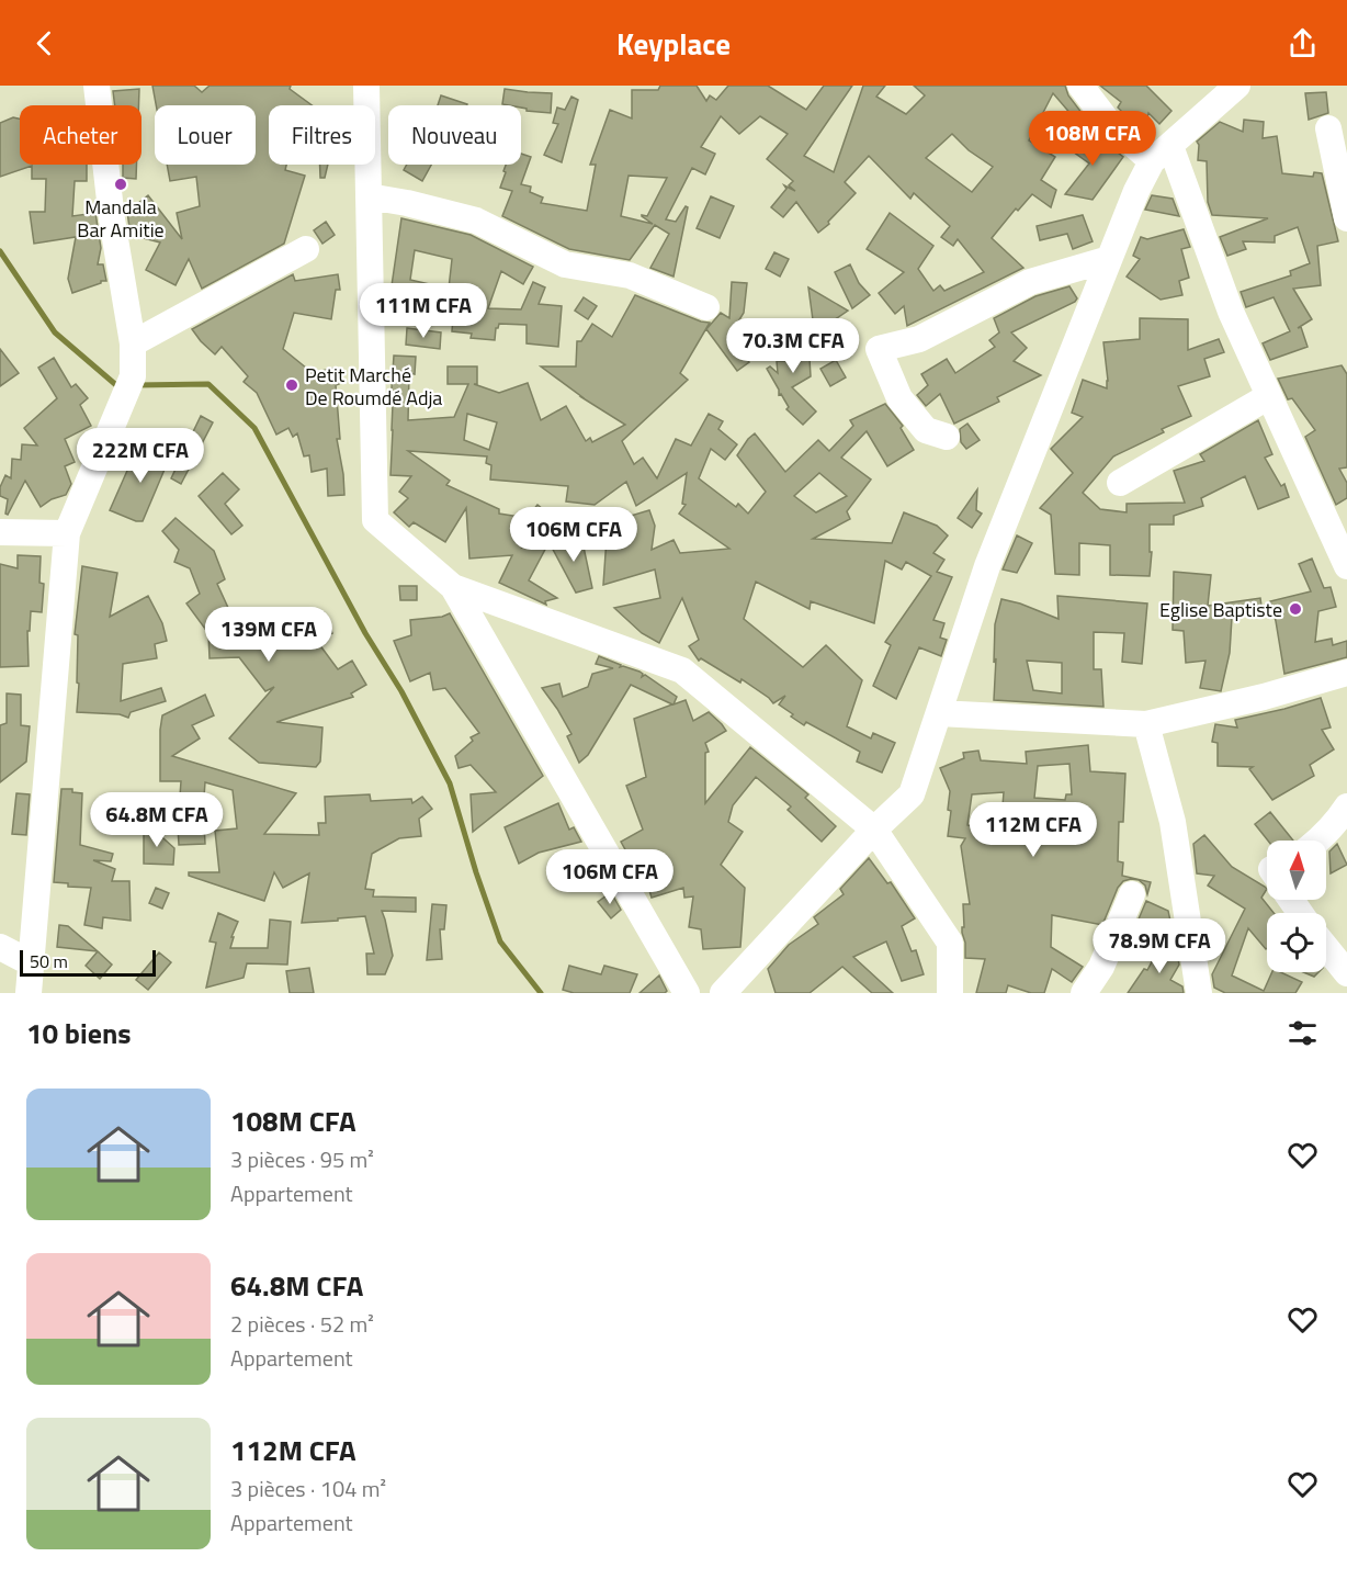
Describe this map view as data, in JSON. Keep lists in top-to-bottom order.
{
  "places": ["Mandala Bar Amitie", "Petit Marché De Roumdé Adja", "Eglise Baptiste"],
  "scale_bar": "50 m",
  "north": "top",
  "page": {
    "header": "Keyplace",
    "chip": [
      "Acheter",
      "Louer",
      "Filtres",
      "Nouveau"
    ],
    "price": [
      "108M CFA",
      "111M CFA",
      "70.3M CFA",
      "222M CFA",
      "106M CFA",
      "139M CFA",
      "64.8M CFA",
      "112M CFA",
      "106M CFA",
      "78.9M CFA"
    ],
    "scale": "50 m",
    "heading": "10 biens",
    "list": [
      {
        "name": "108M CFA",
        "note": "3 pièces · 95 m² · Appartement"
      },
      {
        "name": "64.8M CFA",
        "note": "2 pièces · 52 m² · Appartement"
      },
      {
        "name": "112M CFA",
        "note": "3 pièces · 104 m² · Appartement"
      }
    ]
  }
}
